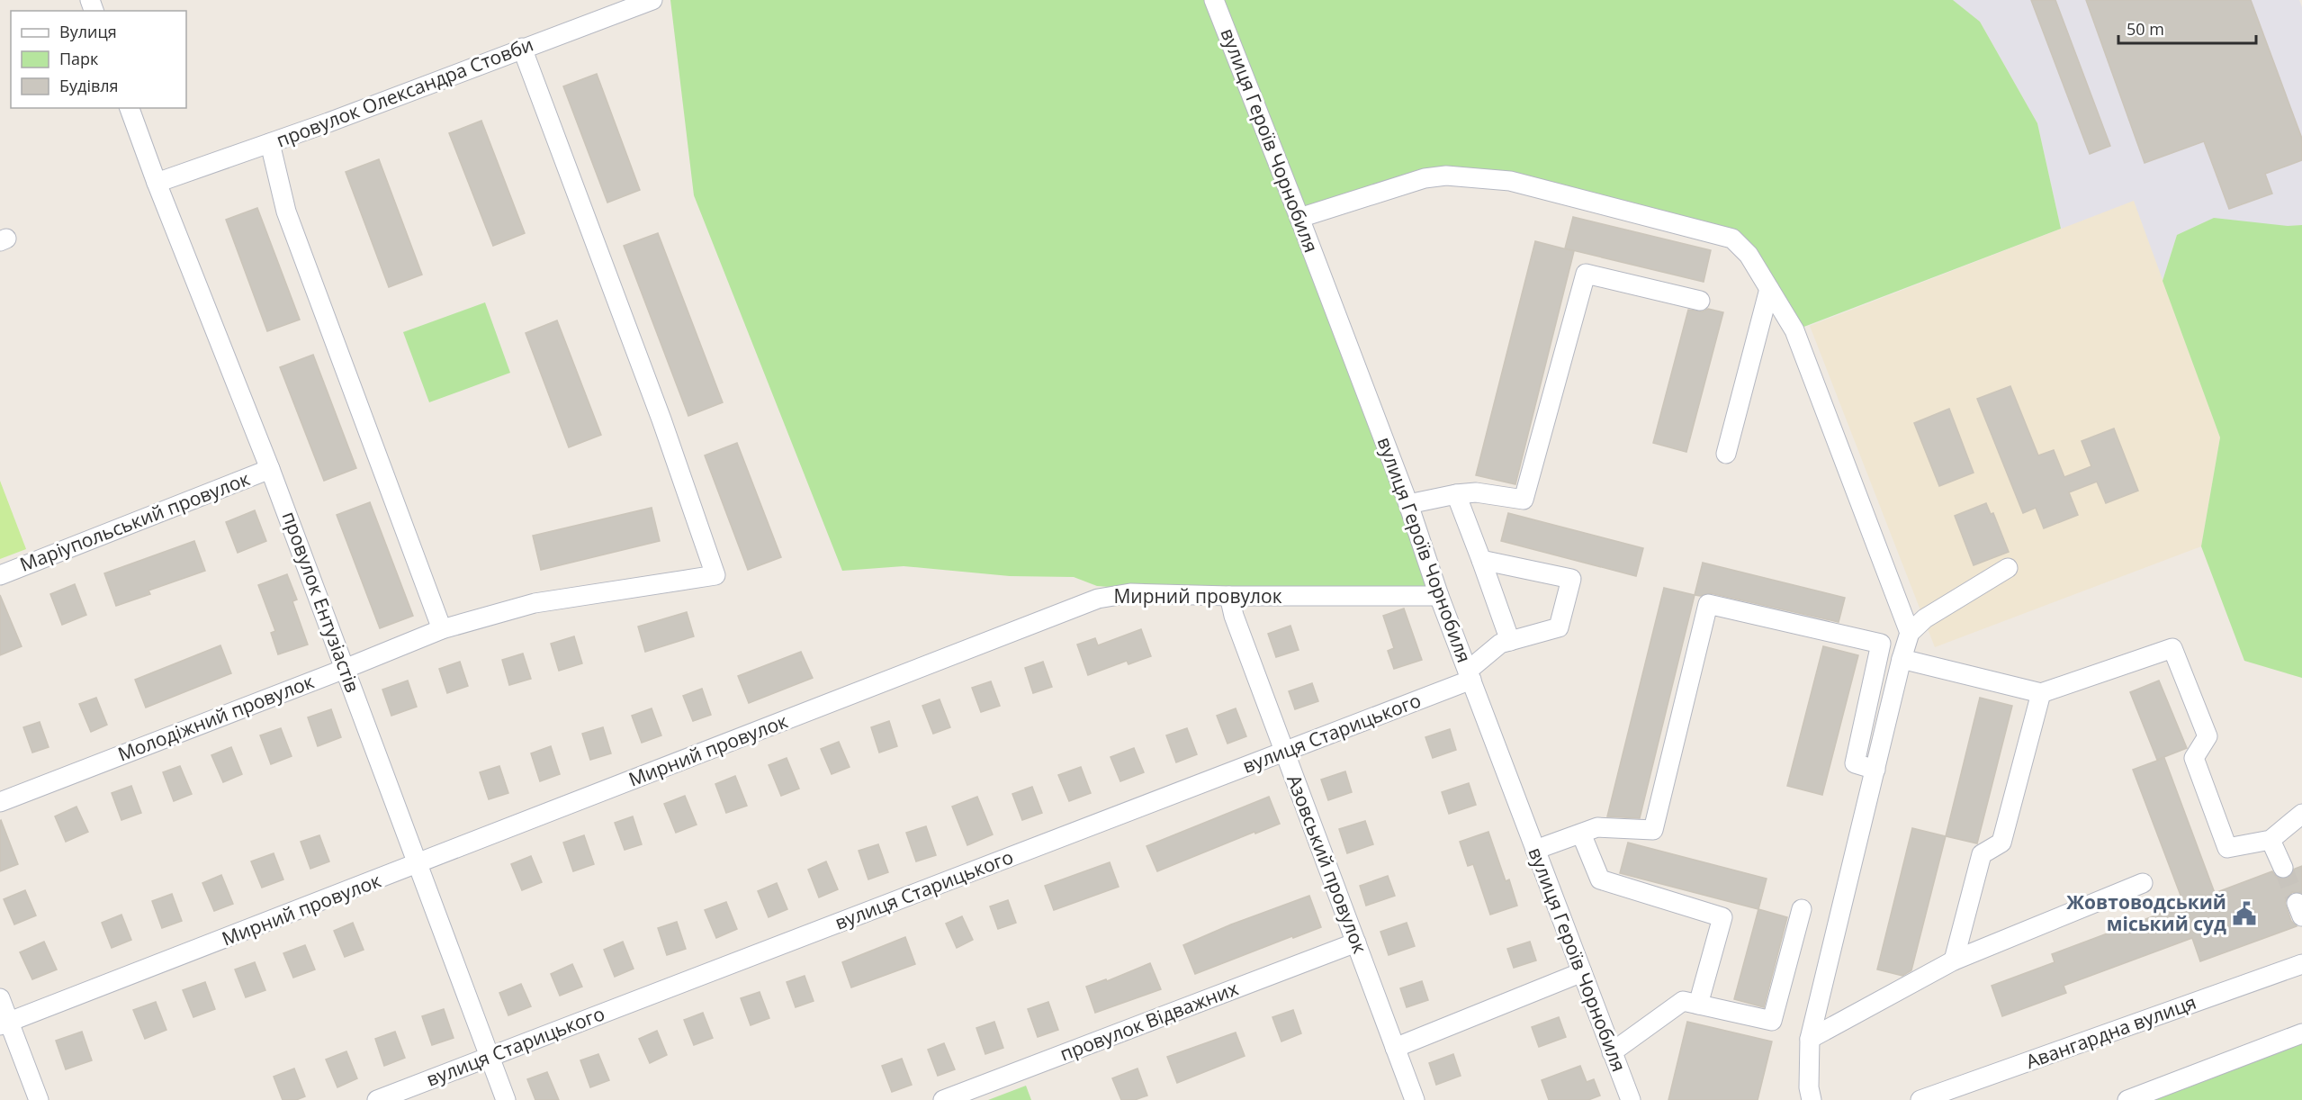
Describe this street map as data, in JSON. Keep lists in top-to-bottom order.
{
  "streets": {
    "street": [
      "провулок Олександра Стовби",
      "вулиця Героїв Чорнобиля",
      "Маріупольський провулок",
      "Мирний провулок",
      "провулок Ентузіастів",
      "Молодіжний провулок",
      "вулиця Старицького",
      "Азовський провулок",
      "провулок Відважних",
      "Авангардна вулиця"
    ]
  },
  "crossings": [
    ["провулок Олександра Стовби", "провулок Ентузіастів"],
    ["провулок Олександра Стовби", "Молодіжний провулок"],
    ["вулиця Героїв Чорнобиля", "Мирний провулок"],
    ["вулиця Героїв Чорнобиля", "вулиця Старицького"],
    ["Маріупольський провулок", "провулок Ентузіастів"],
    ["Мирний провулок", "провулок Ентузіастів"],
    ["Мирний провулок", "Азовський провулок"],
    ["провулок Ентузіастів", "Молодіжний провулок"],
    ["провулок Ентузіастів", "вулиця Старицького"],
    ["вулиця Старицького", "Азовський провулок"],
    ["Азовський провулок", "провулок Відважних"]
  ],
  "places": {
    "public building": ["Жовтоводський міський суд"]
  },
  "legend": ["Вулиця", "Парк", "Будівля"],
  "scale_bar": "50 m"
}
